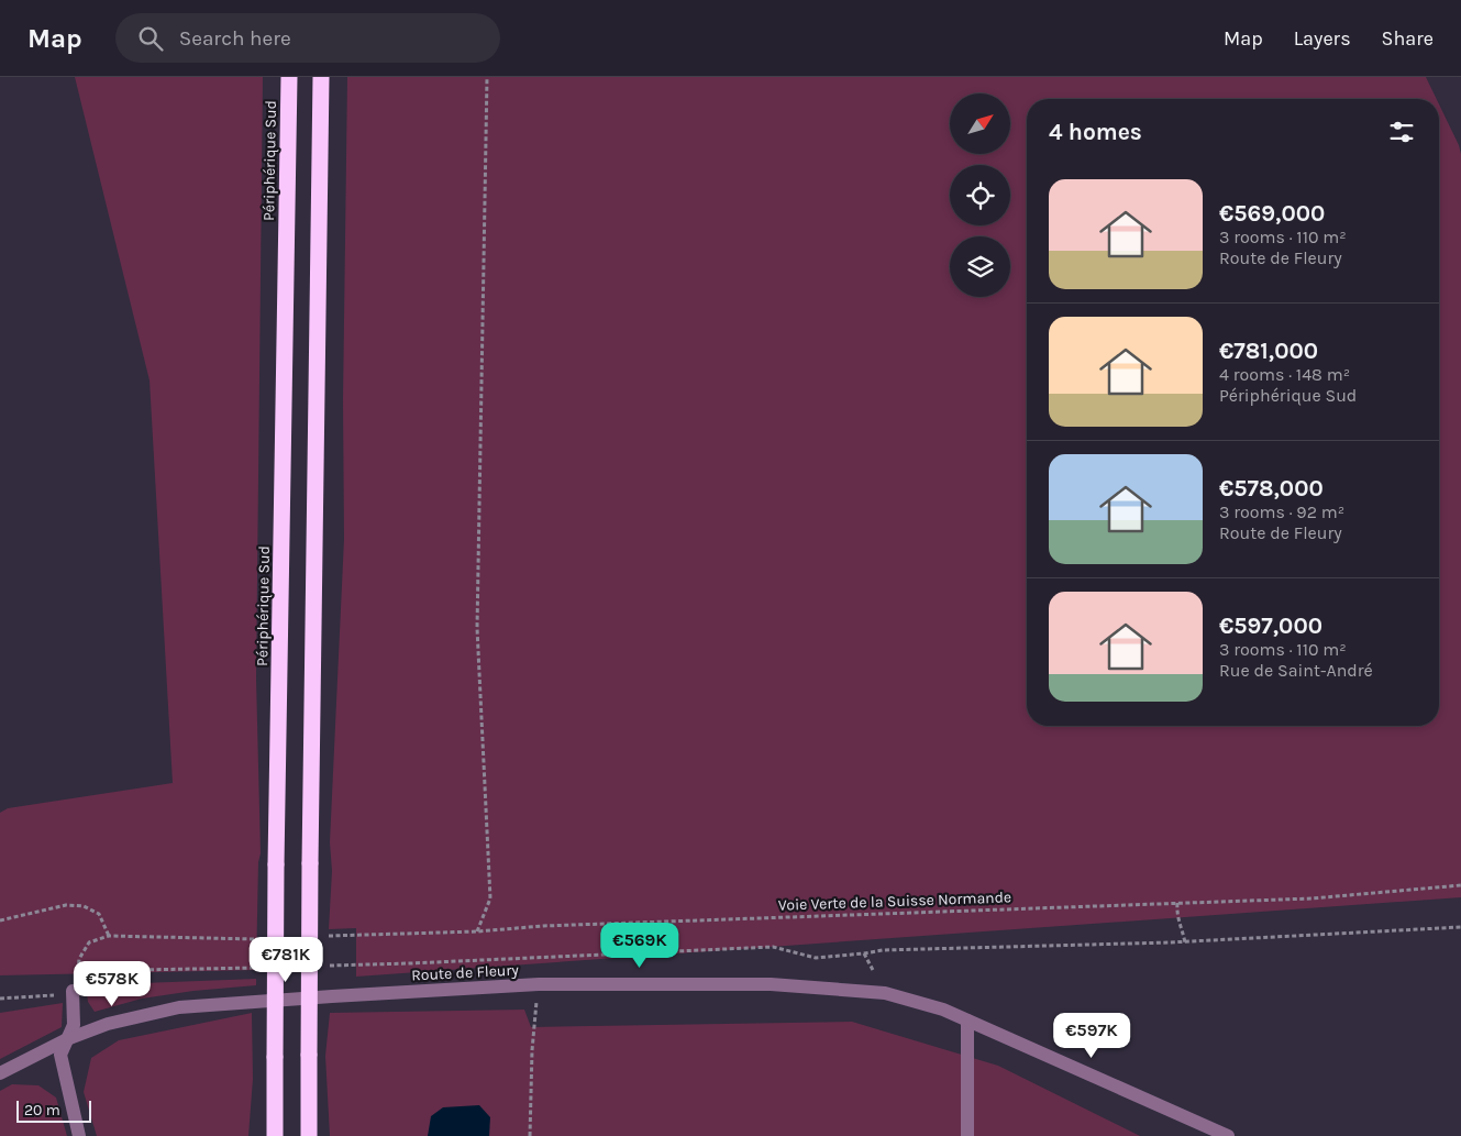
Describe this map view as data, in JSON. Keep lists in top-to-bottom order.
{
  "streets": {
    "highway": ["Périphérique Sud"],
    "street": ["Route de Fleury"],
    "path": ["Voie Verte de la Suisse Normande"]
  },
  "scale_bar": "20 m",
  "north": "top right",
  "page": {
    "header": "Map",
    "search": "Search here",
    "nav": ["Map", "Layers", "Share"],
    "heading": "4 homes",
    "list": [
      {
        "name": "€569,000",
        "note": "3 rooms · 110 m² · Route de Fleury"
      },
      {
        "name": "€781,000",
        "note": "4 rooms · 148 m² · Périphérique Sud"
      },
      {
        "name": "€578,000",
        "note": "3 rooms · 92 m² · Route de Fleury"
      },
      {
        "name": "€597,000",
        "note": "3 rooms · 110 m² · Rue de Saint-André"
      }
    ],
    "price": [
      "€569K",
      "€781K",
      "€578K",
      "€597K"
    ],
    "scale": "20 m"
  }
}
